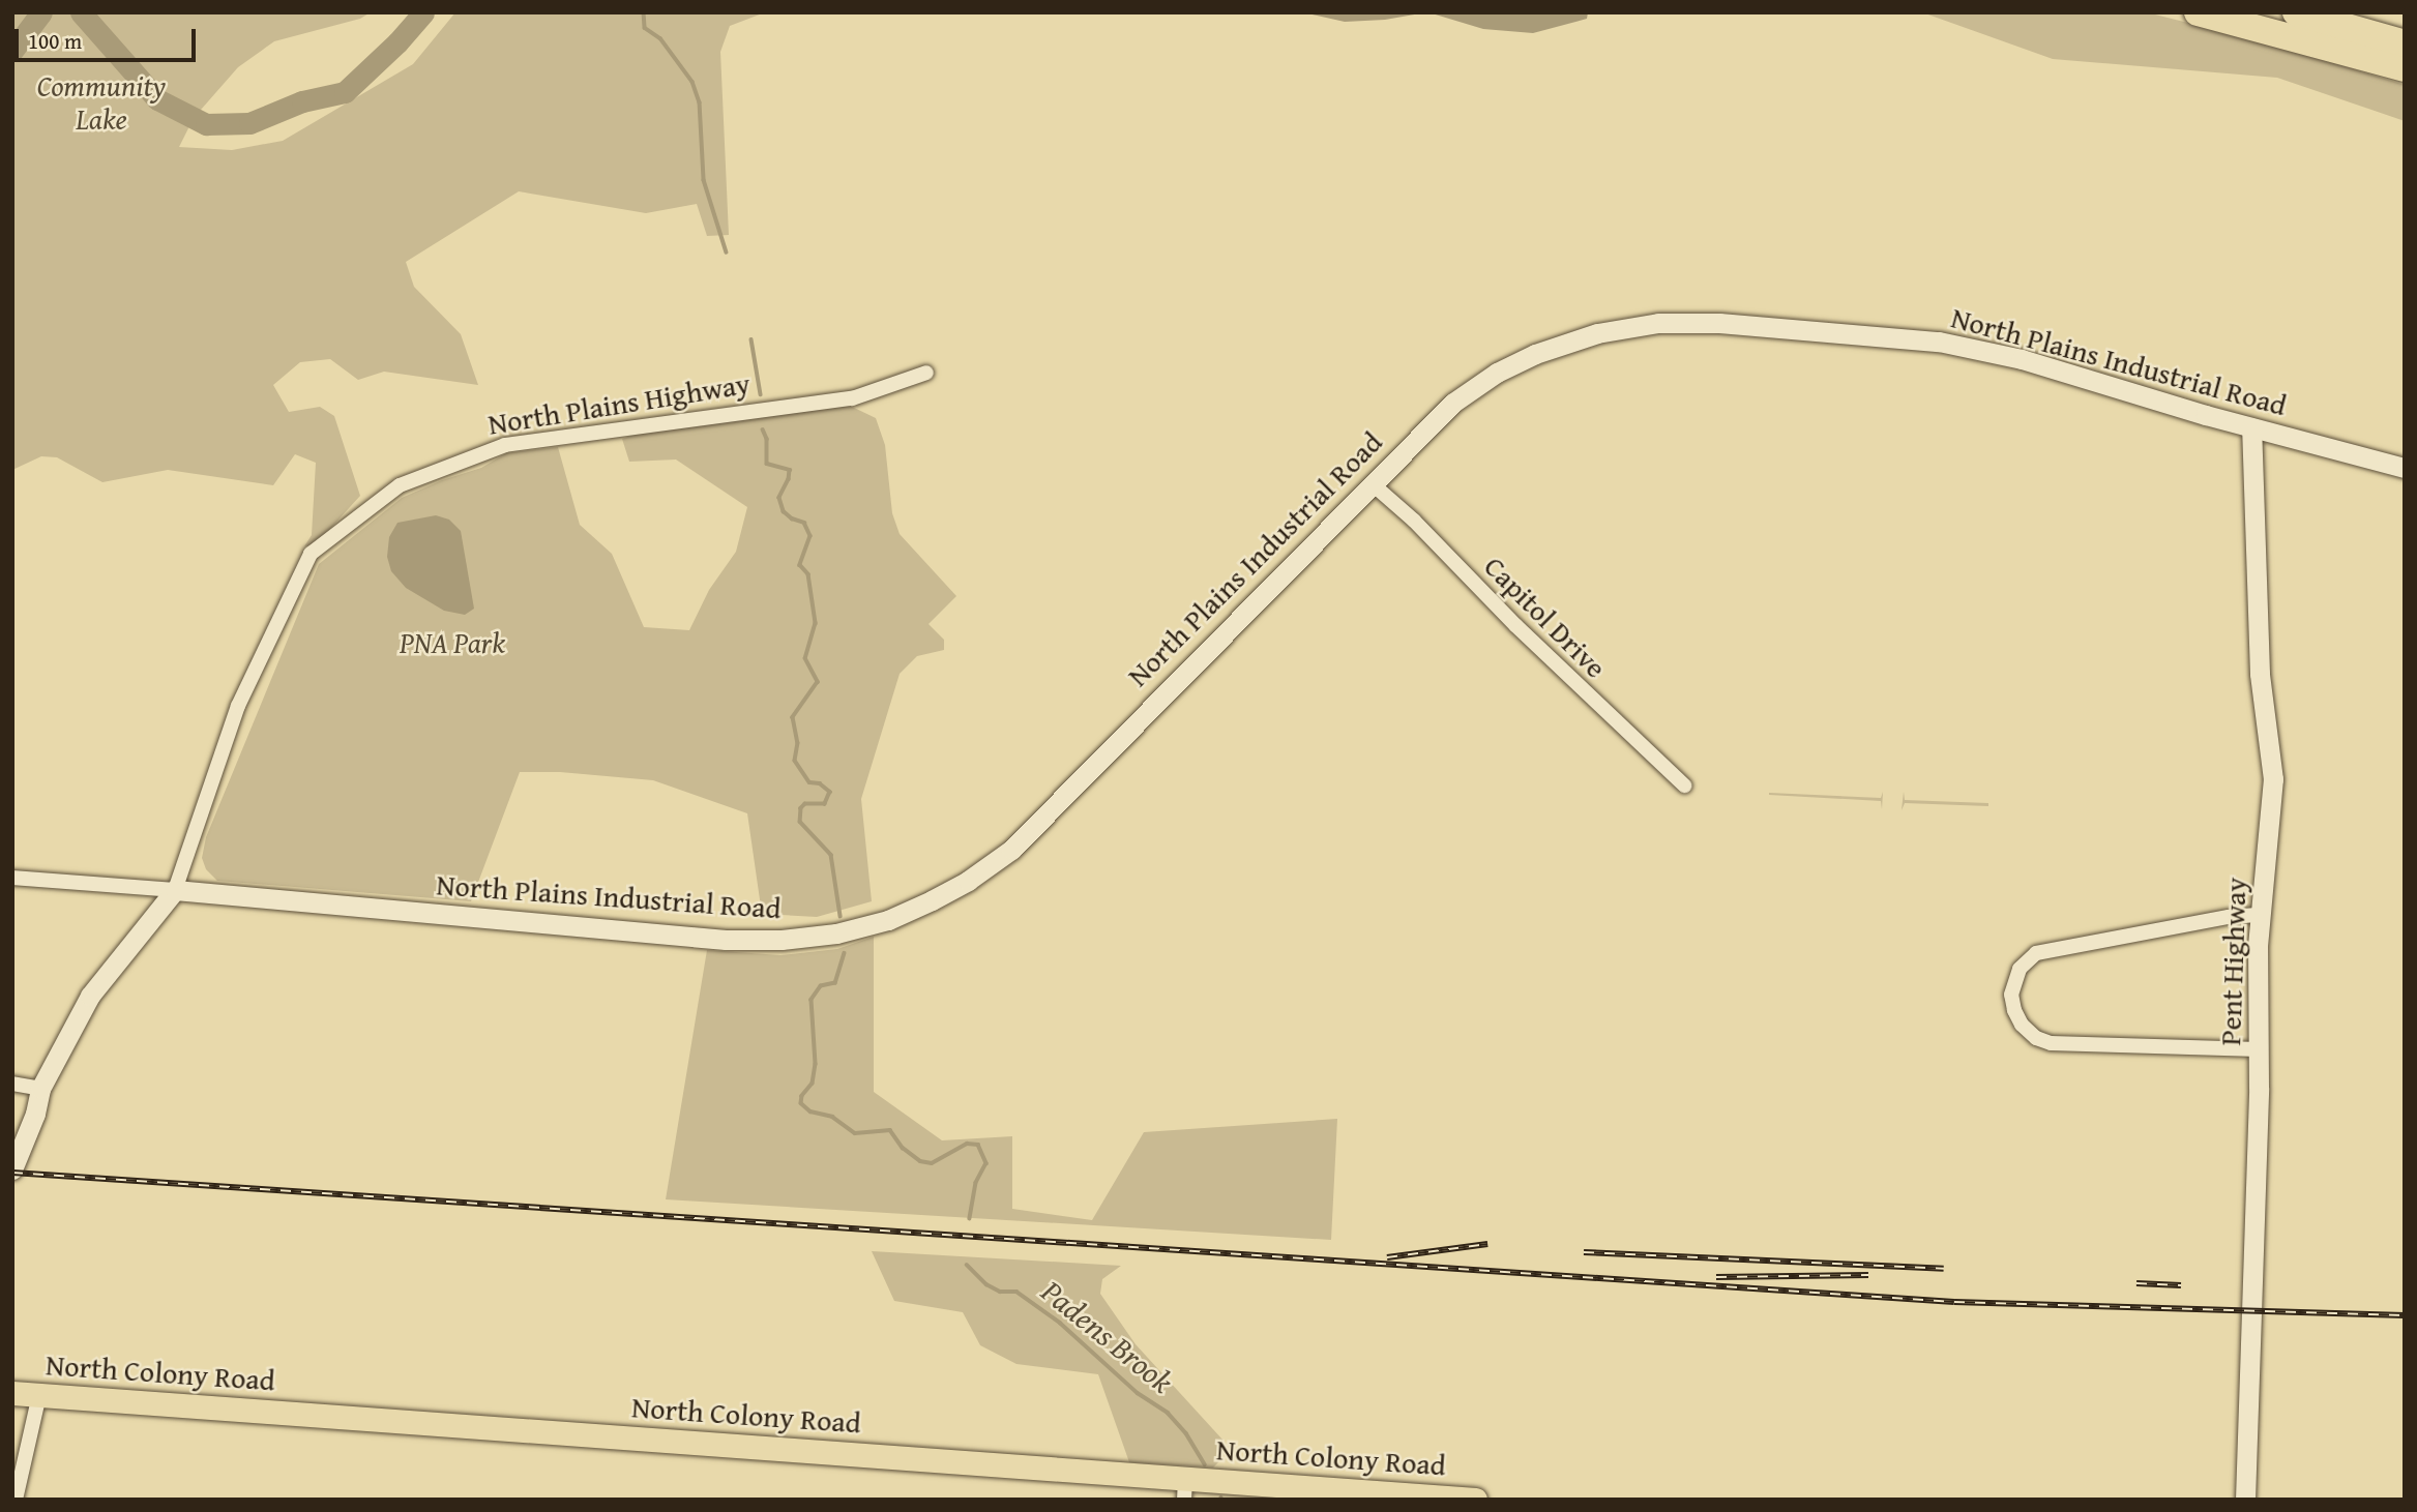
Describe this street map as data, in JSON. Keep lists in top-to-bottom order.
{
  "streets": {
    "main road": ["North Colony Road"],
    "street": [
      "North Plains Industrial Road",
      "North Plains Highway",
      "Capitol Drive",
      "Pent Highway"
    ]
  },
  "crossings": [
    ["North Plains Industrial Road", "North Plains Highway"],
    ["North Plains Industrial Road", "Capitol Drive"],
    ["North Plains Industrial Road", "Pent Highway"]
  ],
  "water": ["Padens Brook"],
  "parks": ["Community Lake", "PNA Park"],
  "scale_bar": "100 m"
}
